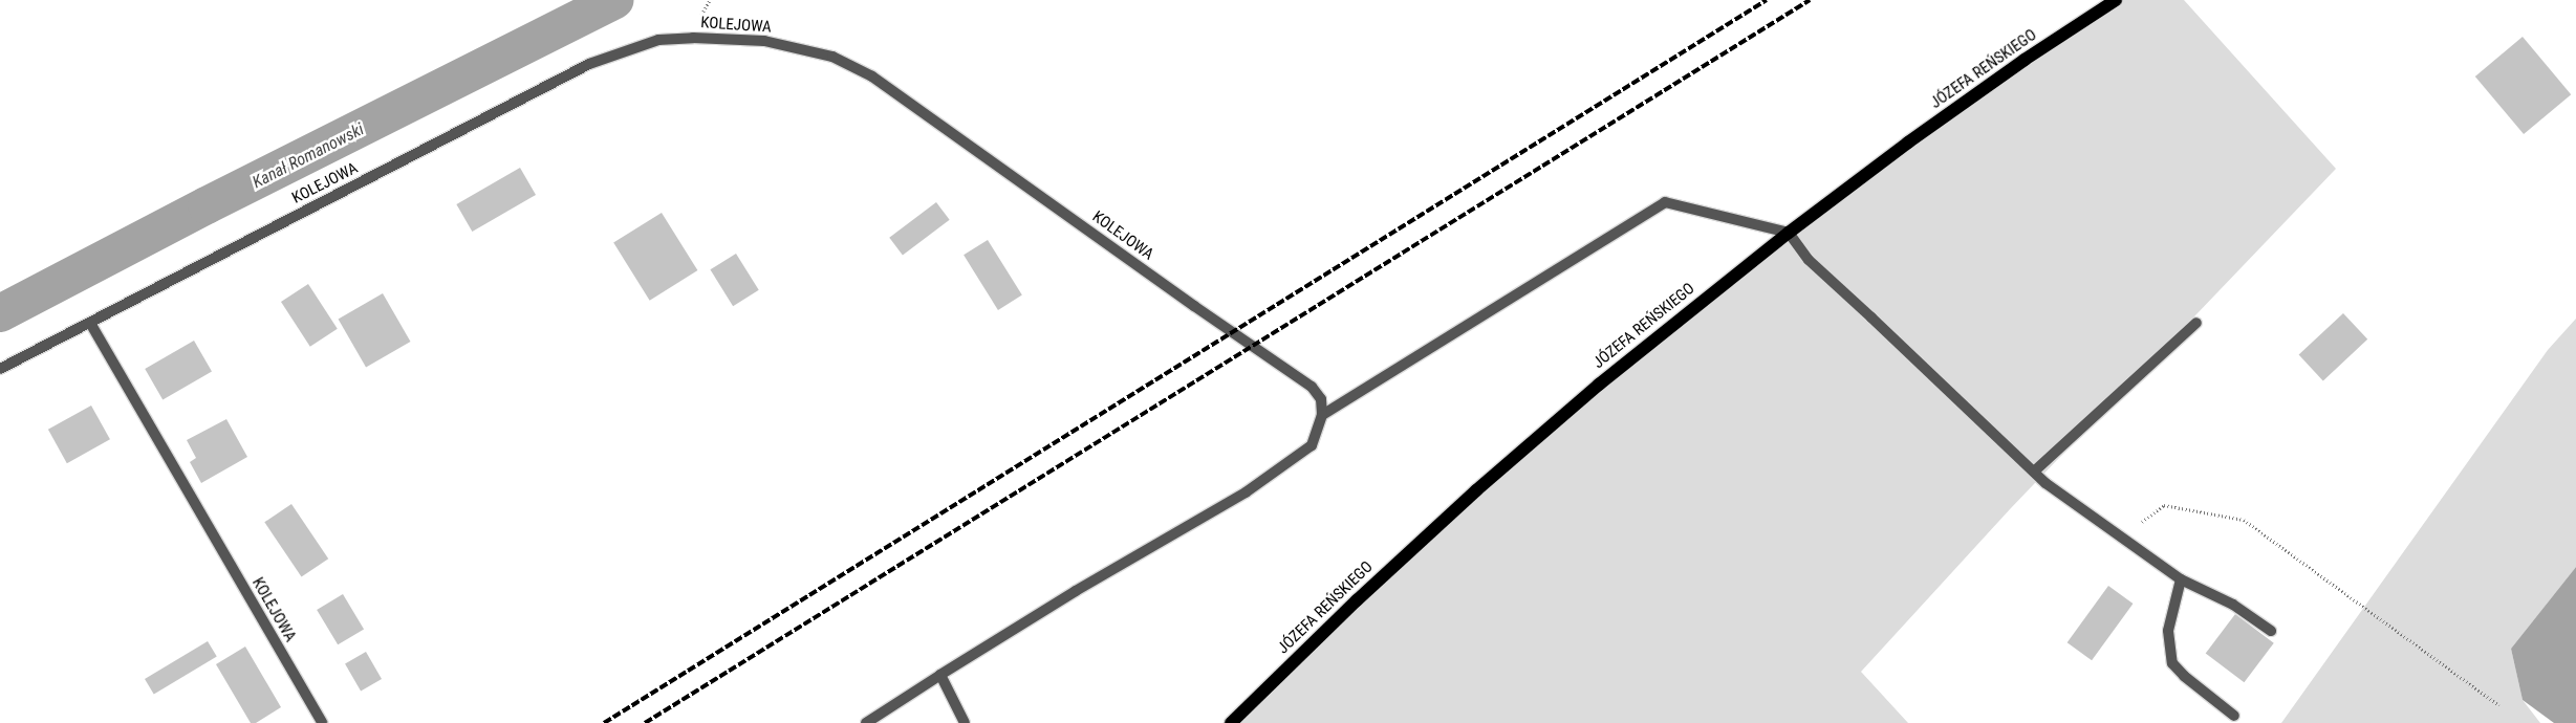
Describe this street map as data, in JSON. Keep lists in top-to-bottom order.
{
  "streets": {
    "main road": ["JÓZEFA REŃSKIEGO"],
    "street": ["KOLEJOWA"]
  },
  "water": ["Kanał Romanowski"]
}
